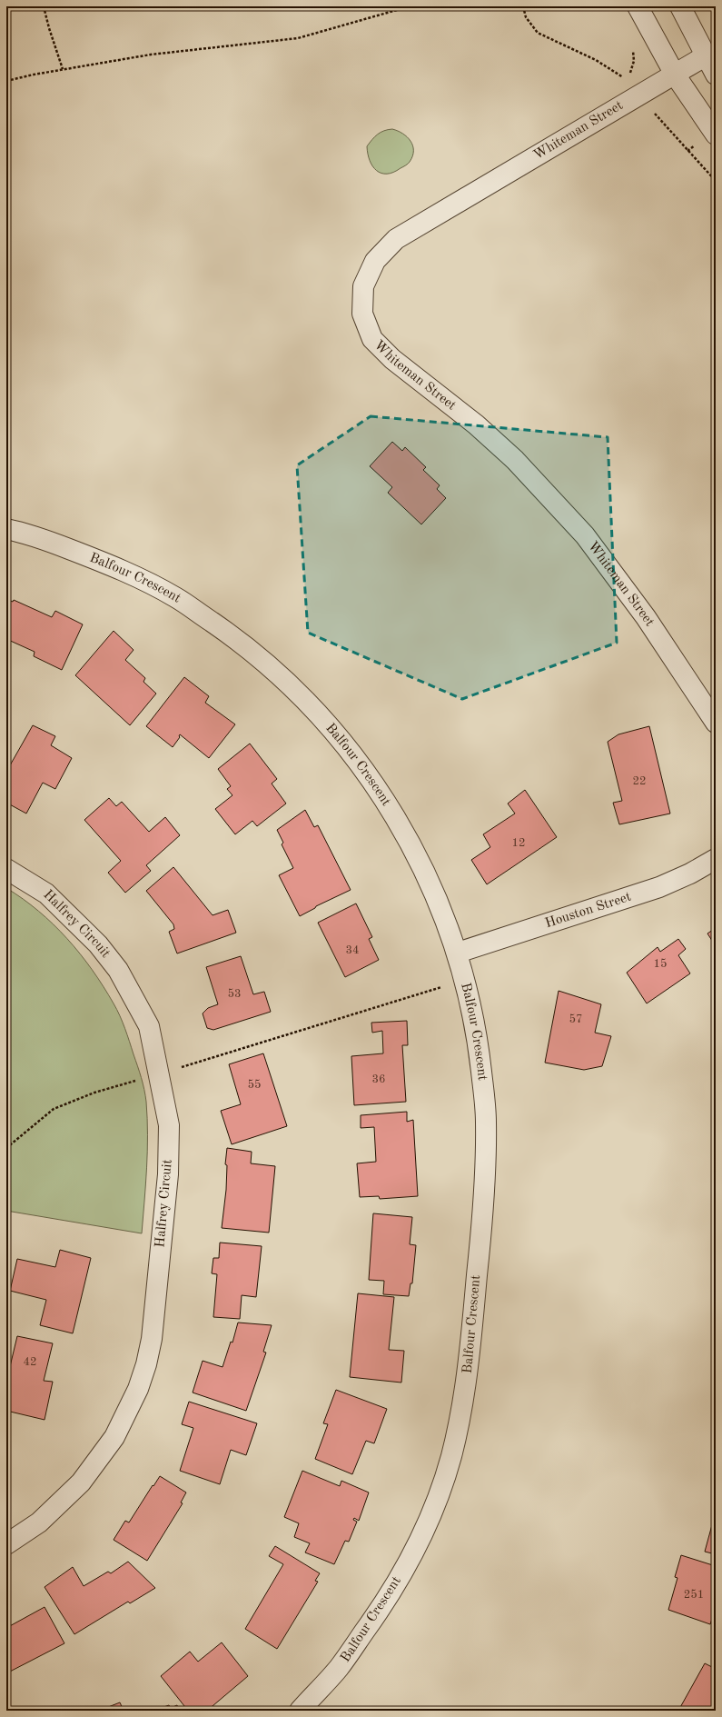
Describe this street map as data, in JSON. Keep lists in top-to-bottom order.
{
  "streets": {
    "street": [
      "Whiteman Street",
      "Balfour Crescent",
      "Houston Street",
      "Halfrey Circuit"
    ]
  },
  "crossings": [
    ["Balfour Crescent", "Houston Street"]
  ],
  "house_numbers": [
    "22",
    "12",
    "34",
    "15",
    "53",
    "57",
    "36",
    "55",
    "42",
    "251"
  ]
}
